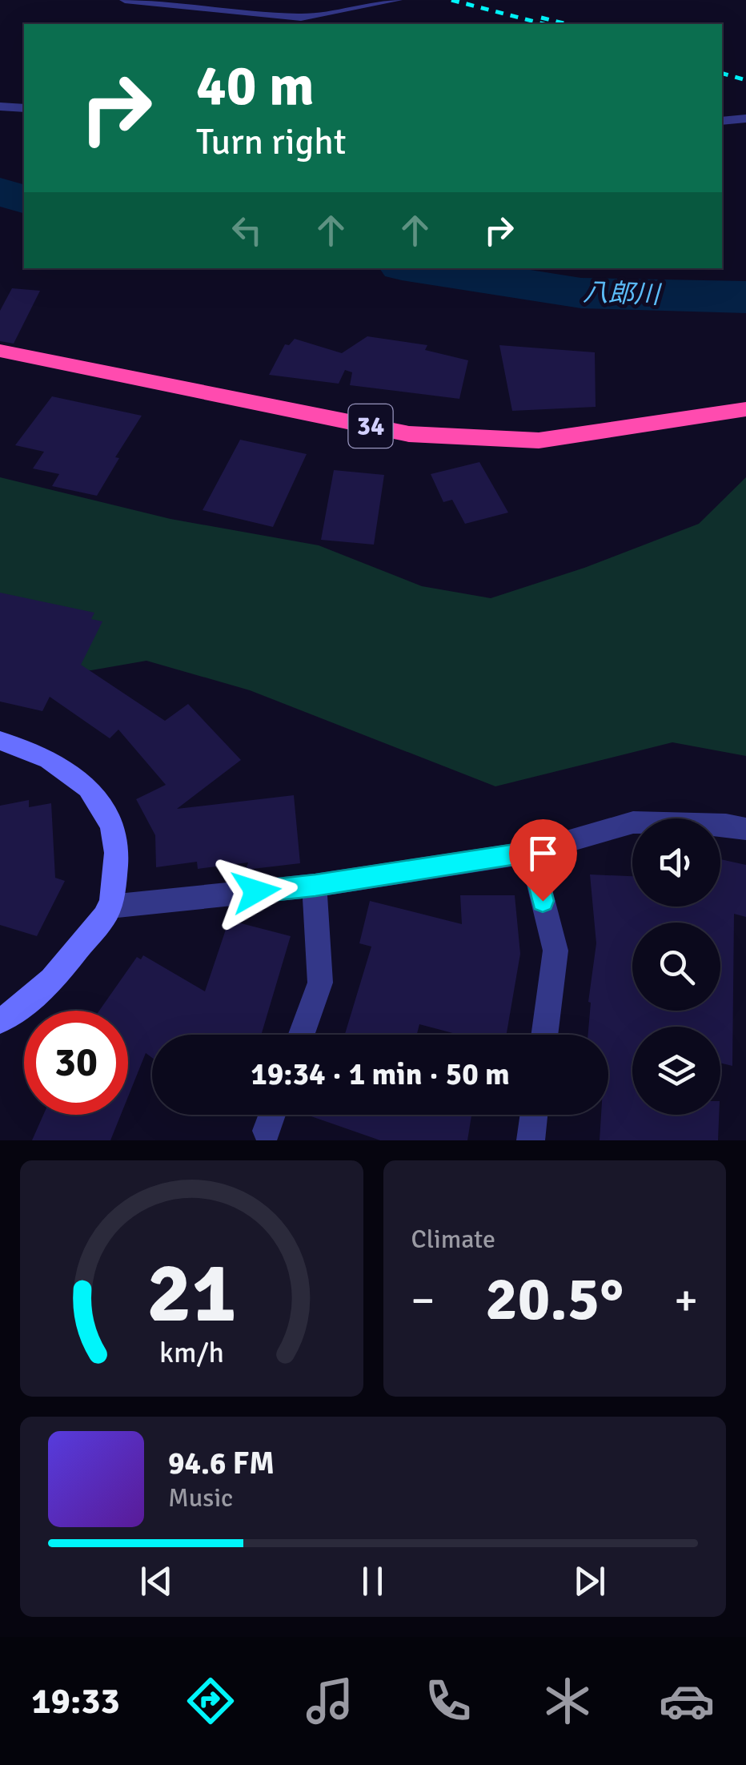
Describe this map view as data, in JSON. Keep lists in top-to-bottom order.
{
  "streets": {
    "highway": ["34"]
  },
  "water": ["八郎川"],
  "page": {
    "turn": ["40 m", "Turn right"],
    "limit": "30",
    "trip": "19:34 · 1 min · 50 m",
    "tile": "Climate",
    "heat": ["−", "20.5°", "+"],
    "song": ["94.6 FM", "Music"],
    "tabs": "19:33",
    "gauge": ["21", "km/h"]
  }
}
